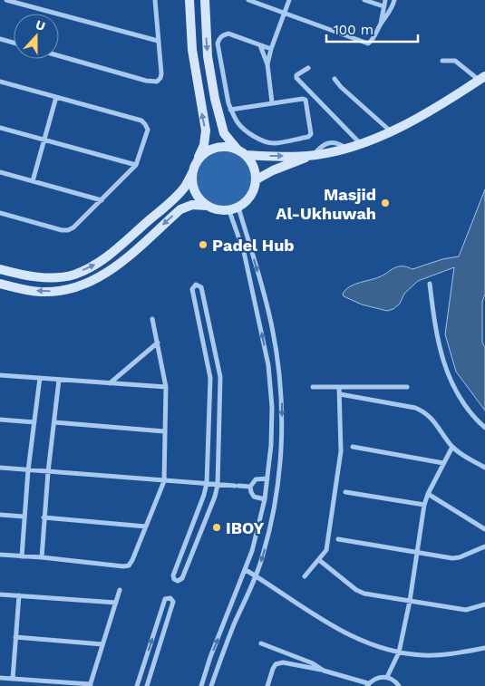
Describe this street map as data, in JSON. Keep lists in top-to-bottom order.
{
  "places": ["Masjid Al-Ukhuwah", "Padel Hub", "IBOY"],
  "scale_bar": "100 m",
  "north": "top"
}
